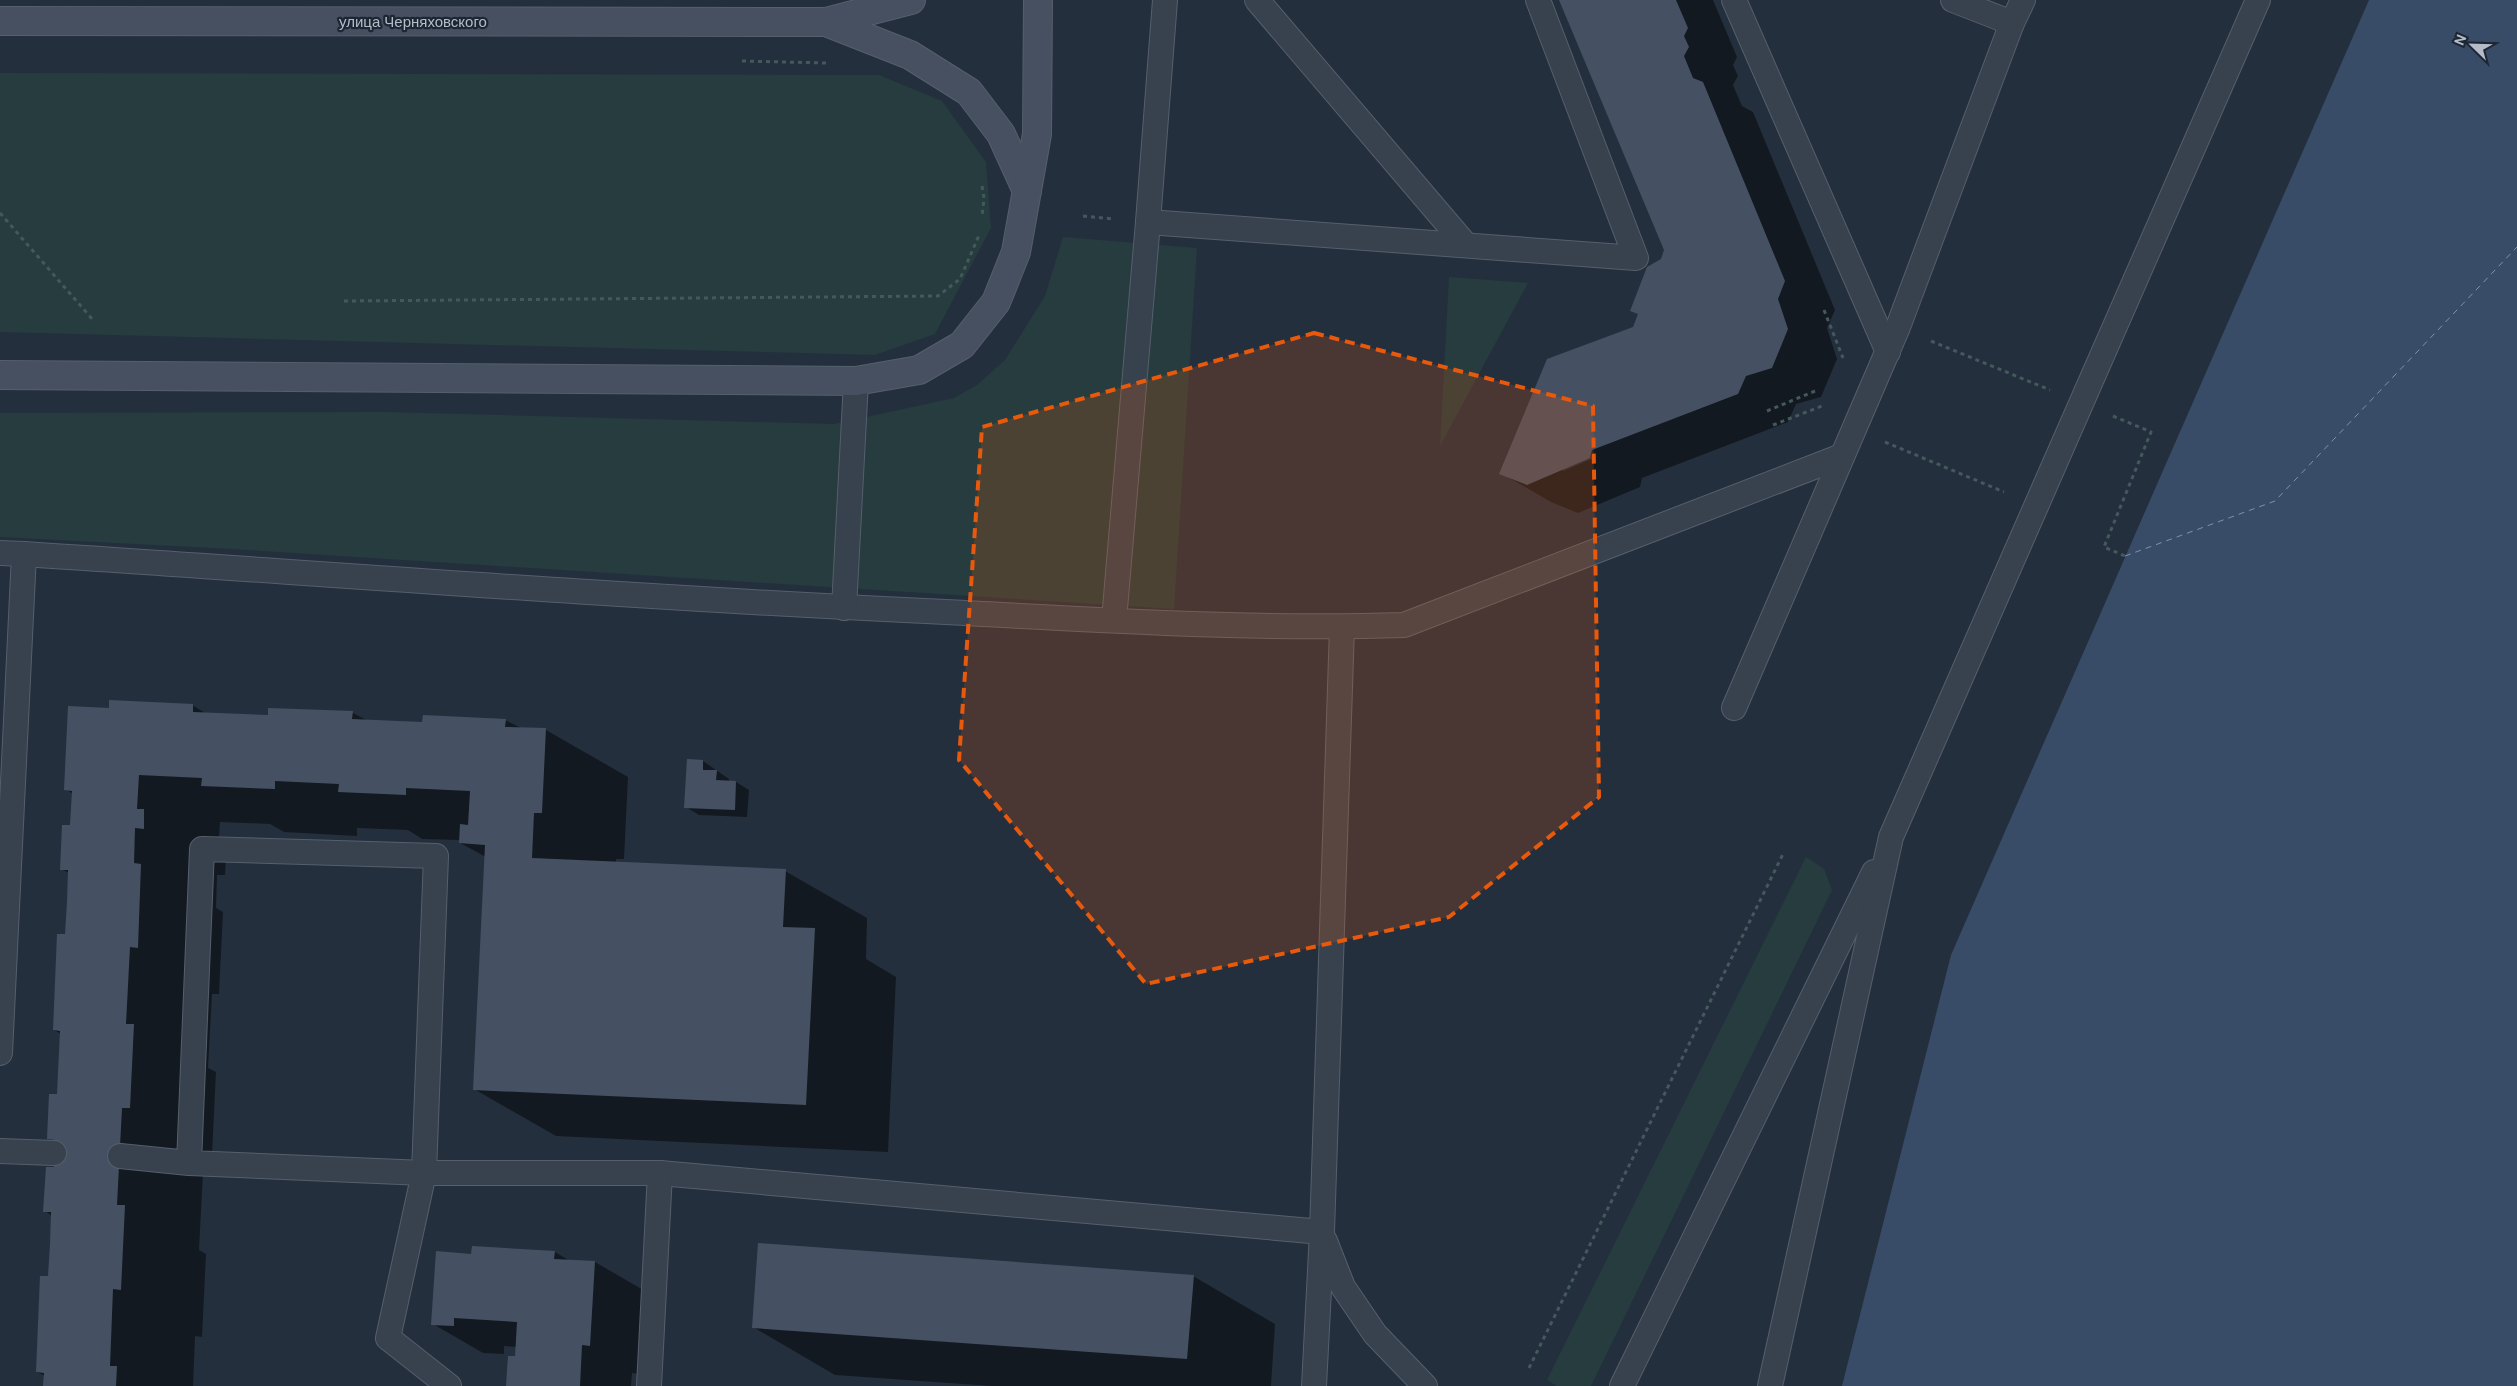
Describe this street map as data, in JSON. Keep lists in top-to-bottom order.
{
  "streets": {
    "street": ["улица Черняховского"]
  },
  "north": "top left"
}
